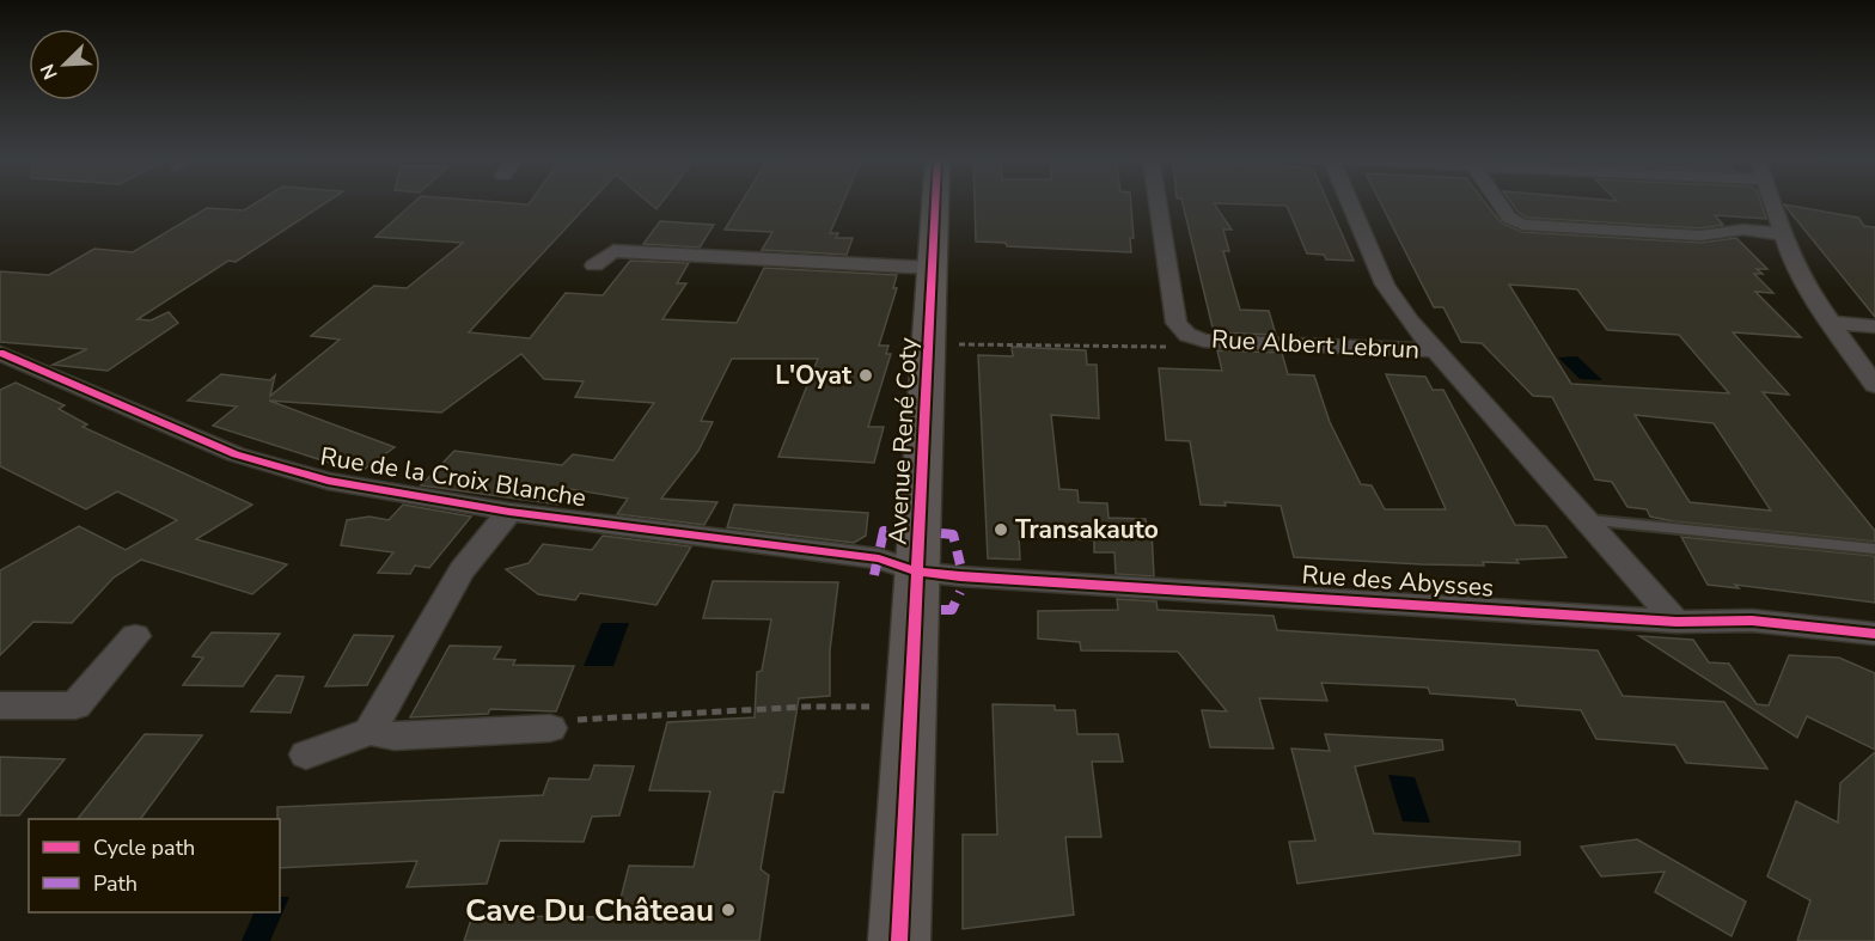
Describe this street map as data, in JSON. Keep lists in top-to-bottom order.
{
  "streets": {
    "main road": ["Avenue René Coty"],
    "street": ["Rue Albert Lebrun", "Rue de la Croix Blanche", "Rue des Abysses"]
  },
  "crossings": [
    ["Rue Albert Lebrun", "Rue des Abysses"],
    ["Avenue René Coty", "Rue de la Croix Blanche"],
    ["Avenue René Coty", "Rue des Abysses"],
    ["Rue de la Croix Blanche", "Rue des Abysses"]
  ],
  "places": ["L'Oyat", "Transakauto", "Cave Du Château"],
  "legend": ["Cycle path", "Path"],
  "north": "bottom left"
}
